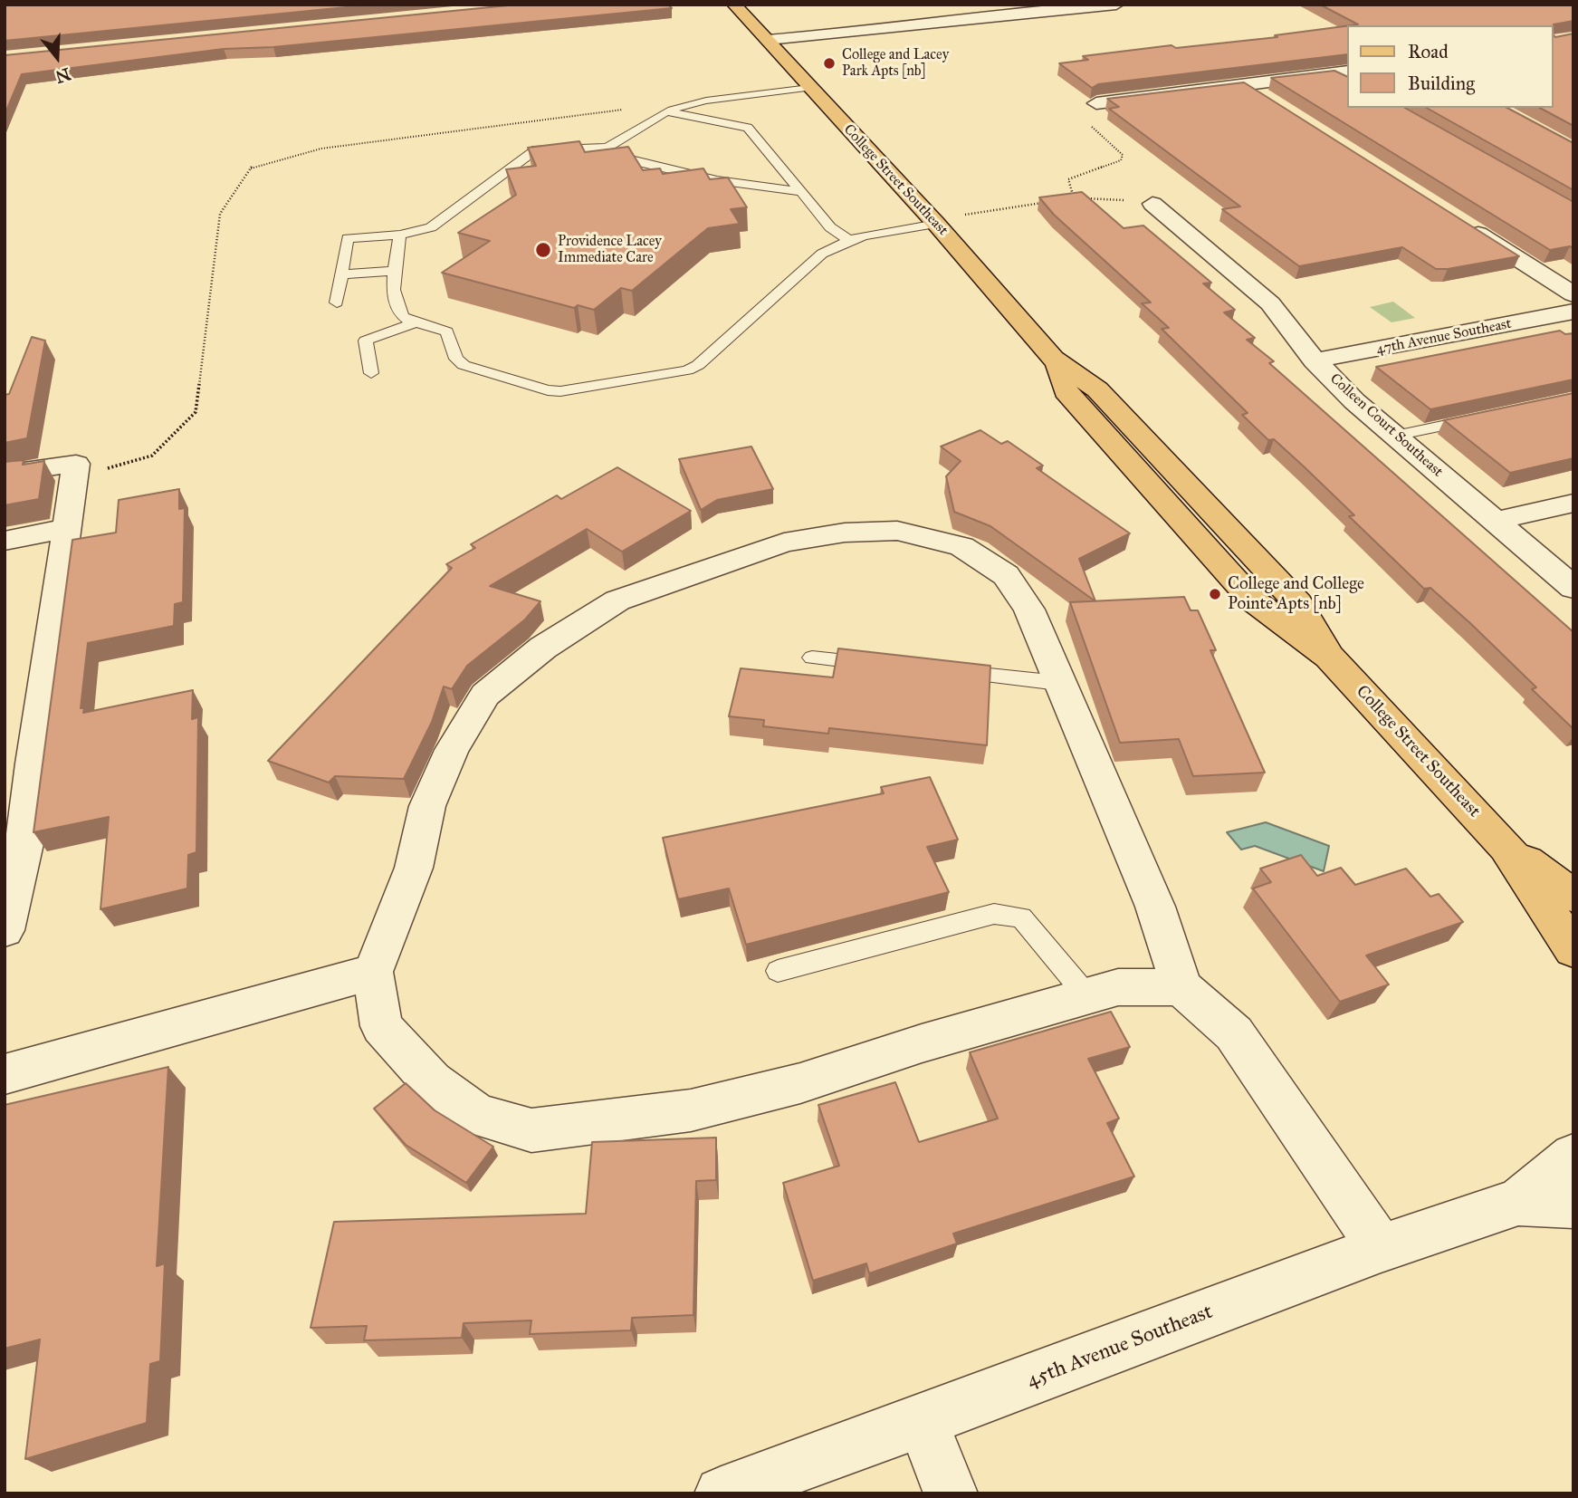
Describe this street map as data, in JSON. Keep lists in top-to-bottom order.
{
  "streets": {
    "main road": ["College Street Southeast"],
    "street": ["47th Avenue Southeast", "Colleen Court Southeast", "45th Avenue Southeast"]
  },
  "crossings": [
    ["47th Avenue Southeast", "Colleen Court Southeast"]
  ],
  "places": ["College and Lacey Park Apts [nb]", "Providence Lacey Immediate Care", "College and College Pointe Apts [nb]"],
  "legend": ["Road", "Building"],
  "north": "bottom"
}
